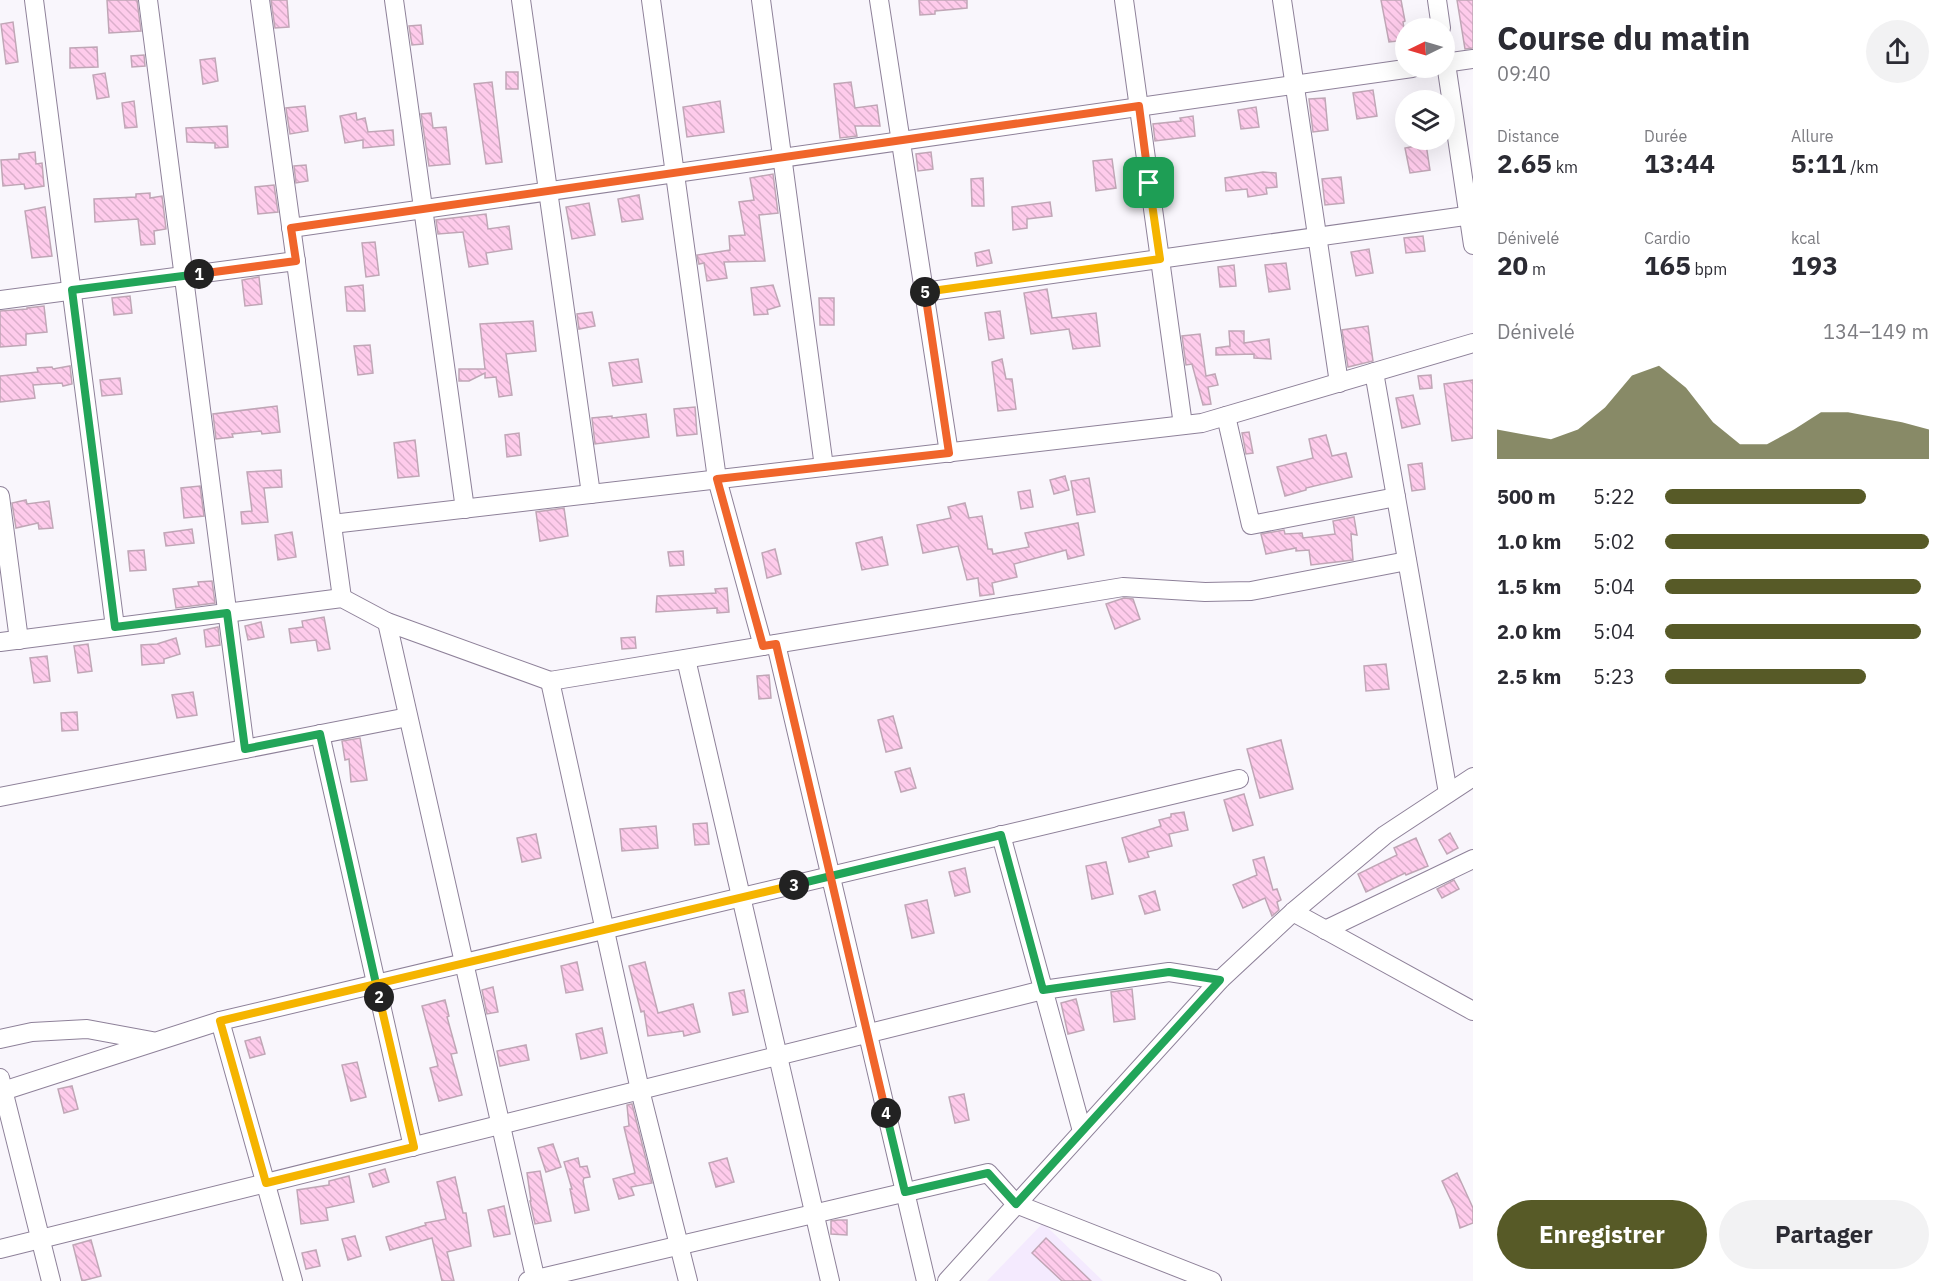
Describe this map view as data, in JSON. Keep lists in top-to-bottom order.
{
  "north": "left",
  "page": {
    "heading": ["Course du matin", "09:40"],
    "stats": [
      ["Distance", "2.65 km"],
      ["Durée", "13:44"],
      ["Allure", "5:11 /km"],
      ["Dénivelé", "20 m"],
      ["Cardio", "165 bpm"],
      ["kcal", "193"]
    ],
    "pins": [
      "1",
      "5",
      "3",
      "2",
      "4"
    ],
    "chart": ["Dénivelé", "134–149 m"],
    "list": [
      {
        "name": "500 m",
        "note": "5:22"
      },
      {
        "name": "1.0 km",
        "note": "5:02"
      },
      {
        "name": "1.5 km",
        "note": "5:04"
      },
      {
        "name": "2.0 km",
        "note": "5:04"
      },
      {
        "name": "2.5 km",
        "note": "5:23"
      }
    ],
    "buttons": ["Enregistrer", "Partager"]
  }
}
